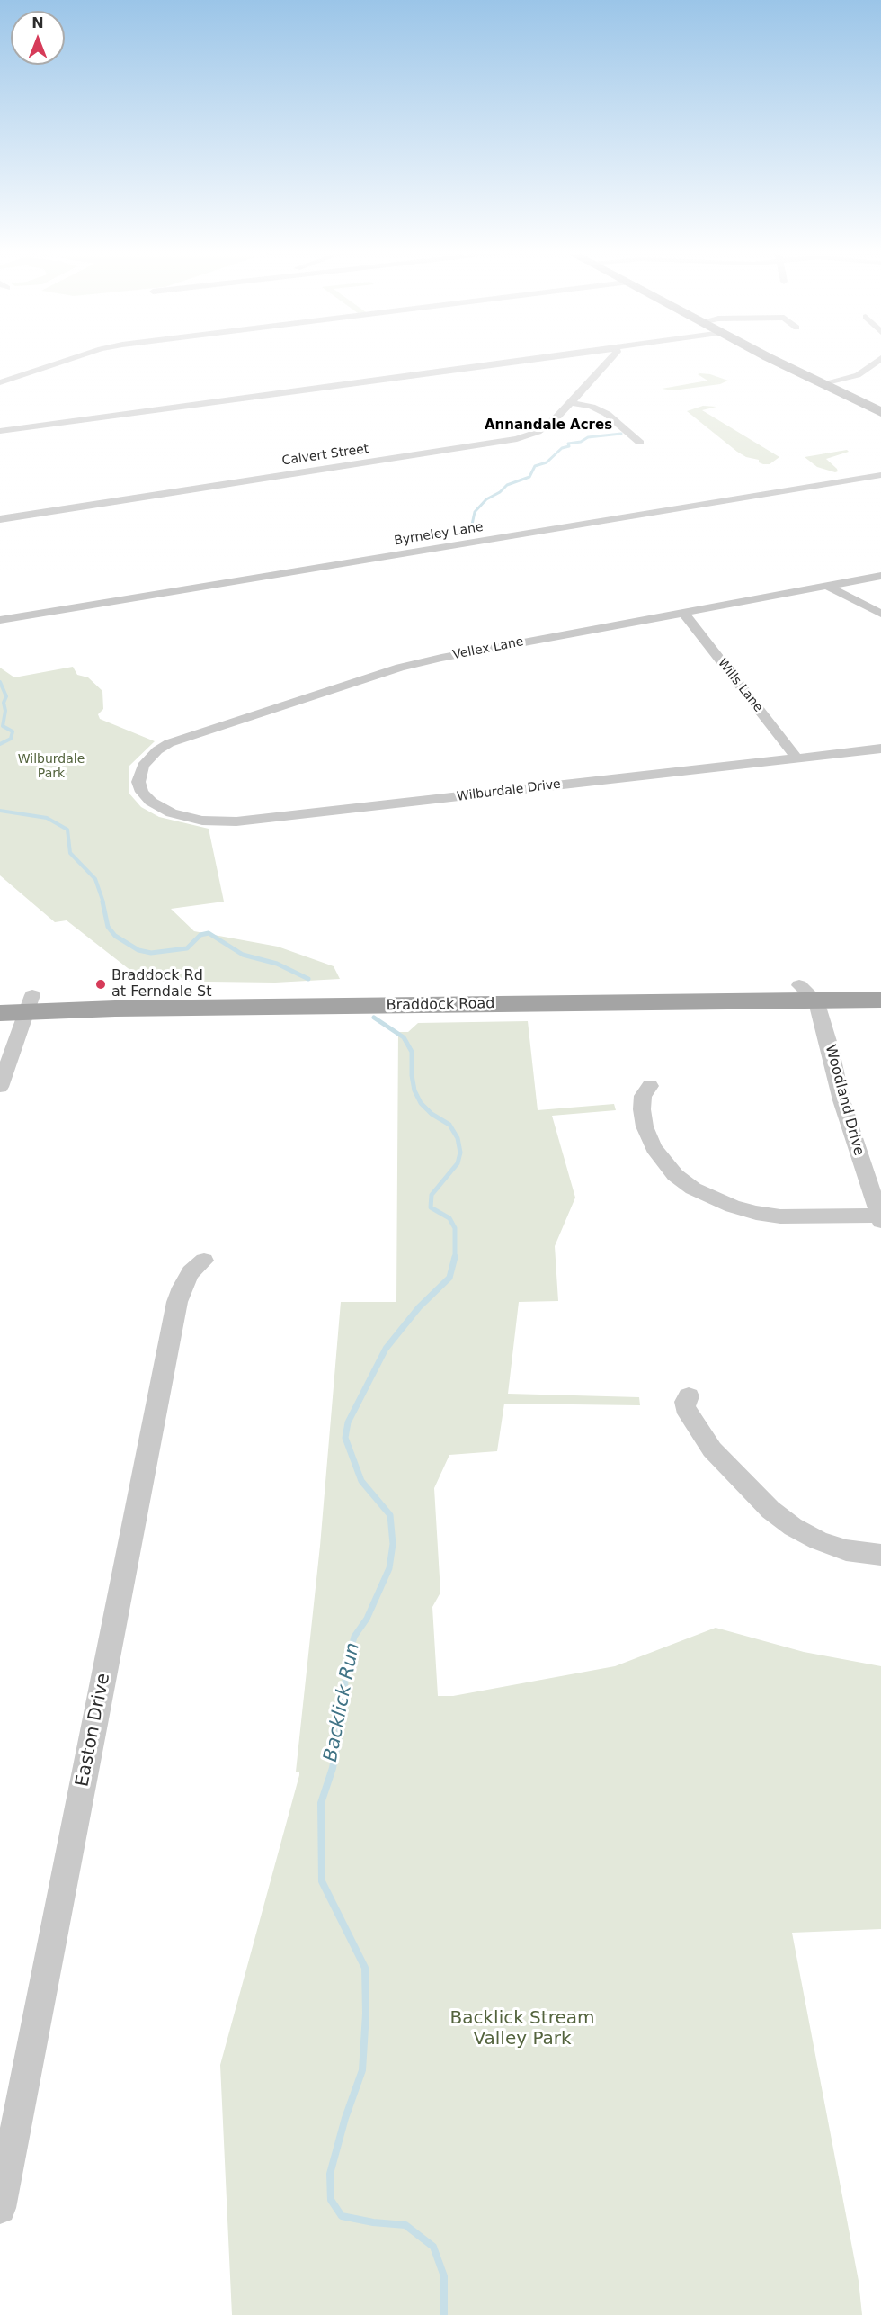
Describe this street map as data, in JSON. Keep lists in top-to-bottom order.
{
  "streets": {
    "main road": ["Braddock Road"],
    "street": [
      "Calvert Street",
      "Byrneley Lane",
      "Vellex Lane",
      "Wills Lane",
      "Wilburdale Drive",
      "Woodland Drive",
      "Easton Drive"
    ]
  },
  "crossings": [
    ["Vellex Lane", "Wills Lane"],
    ["Vellex Lane", "Wilburdale Drive"],
    ["Wills Lane", "Wilburdale Drive"],
    ["Braddock Road", "Woodland Drive"]
  ],
  "districts": ["Annandale Acres"],
  "water": ["Backlick Run"],
  "parks": ["Wilburdale Park", "Backlick Stream Valley Park"],
  "places": ["Braddock Rd at Ferndale St"],
  "north": "top"
}
